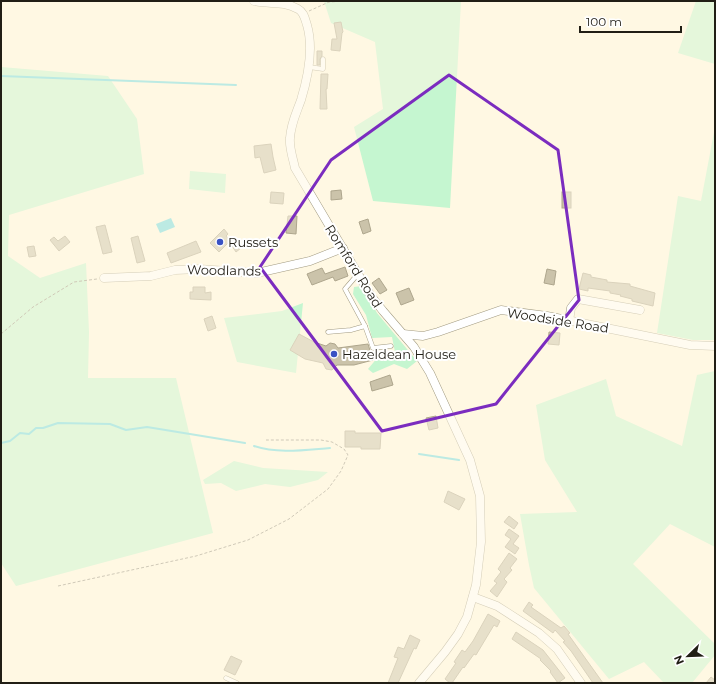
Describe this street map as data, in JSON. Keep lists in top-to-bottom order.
{
  "streets": {
    "street": ["Romford Road", "Woodlands", "Woodside Road"]
  },
  "crossings": [
    ["Romford Road", "Woodlands"],
    ["Romford Road", "Woodside Road"]
  ],
  "places": ["Russets", "Hazeldean House"],
  "scale_bar": "100 m",
  "north": "bottom left"
}
